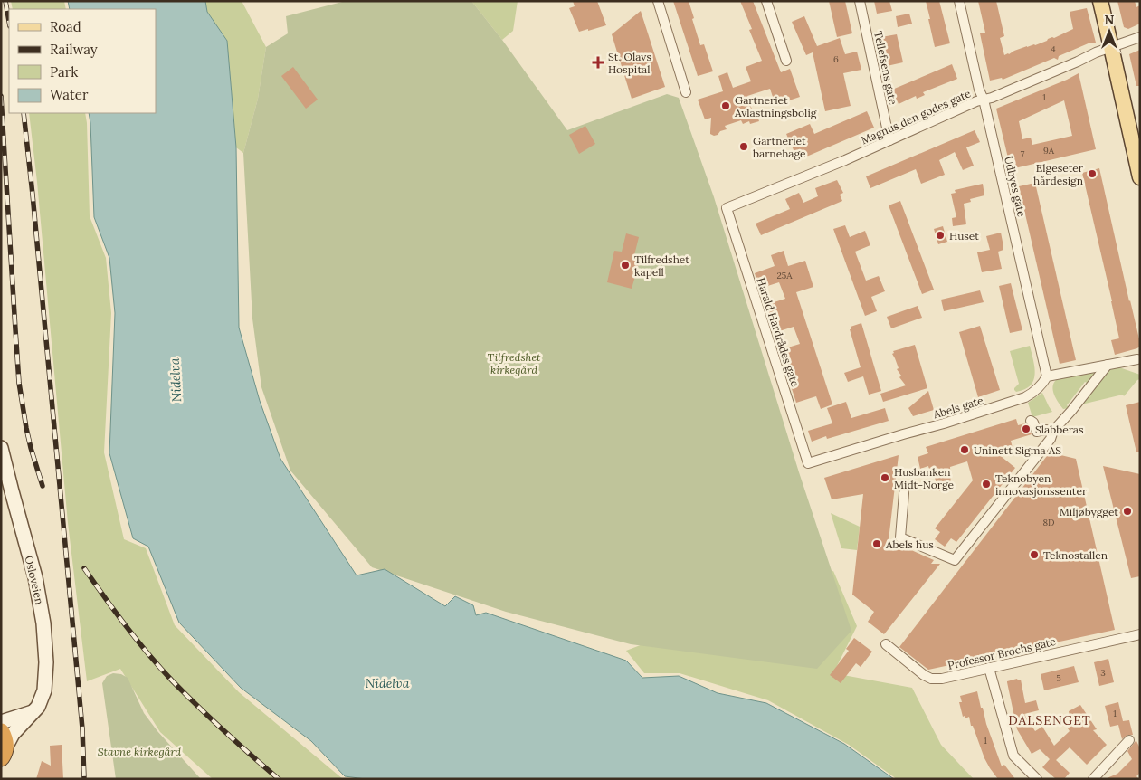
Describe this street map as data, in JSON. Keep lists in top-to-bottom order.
{
  "streets": {
    "street": [
      "Tellefsens gate",
      "Magnus den godes gate",
      "Udbyes gate",
      "Harald Hardrådes gate",
      "Abels gate",
      "Osloveien",
      "Professor Brochs gate"
    ]
  },
  "crossings": [
    ["Tellefsens gate", "Magnus den godes gate"],
    ["Magnus den godes gate", "Udbyes gate"],
    ["Magnus den godes gate", "Harald Hardrådes gate"],
    ["Udbyes gate", "Abels gate"],
    ["Harald Hardrådes gate", "Abels gate"]
  ],
  "districts": ["DALSENGET"],
  "water": ["Nidelva"],
  "parks": ["Tilfredshet kirkegård", "Stavne kirkegård"],
  "places": {
    "health": ["St. Olavs Hospital"],
    "other": [
      "Gartneriet Avlastningsbolig",
      "Gartneriet barnehage",
      "Elgeseter hårdesign",
      "Huset",
      "Tilfredshet kapell",
      "Slabberas",
      "Uninett Sigma AS",
      "Husbanken Midt-Norge",
      "Teknobyen innovasjonssenter",
      "Miljøbygget",
      "Abels hus",
      "Teknostallen"
    ]
  },
  "house_numbers": [
    "4",
    "6",
    "1",
    "9A",
    "7",
    "25A",
    "8D",
    "3",
    "5",
    "1",
    "1"
  ],
  "legend": [
    "Road",
    "Railway",
    "Park",
    "Water"
  ],
  "north": "top"
}
